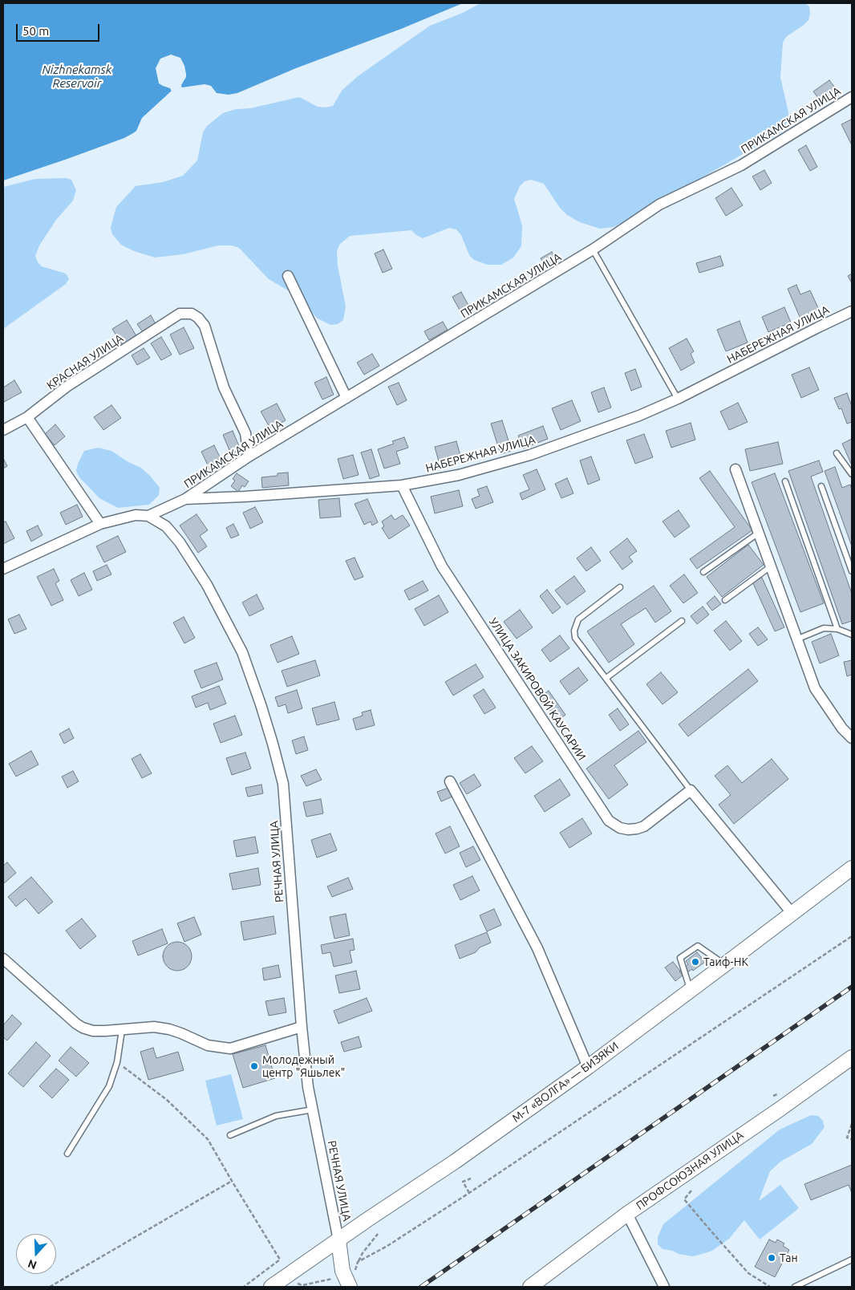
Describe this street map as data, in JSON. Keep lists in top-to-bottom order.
{
  "streets": {
    "main road": ["М-7 «ВОЛГА» — БИЗЯКИ", "ПРОФСОЮЗНАЯ УЛИЦА"],
    "street": [
      "ПРИКАМСКАЯ УЛИЦА",
      "НАБЕРЕЖНАЯ УЛИЦА",
      "КРАСНАЯ УЛИЦА",
      "УЛИЦА ЗАКИРОВОЙ КАУСАРИИ",
      "РЕЧНАЯ УЛИЦА"
    ]
  },
  "crossings": [
    ["ПРИКАМСКАЯ УЛИЦА", "НАБЕРЕЖНАЯ УЛИЦА"],
    ["ПРИКАМСКАЯ УЛИЦА", "КРАСНАЯ УЛИЦА"],
    ["НАБЕРЕЖНАЯ УЛИЦА", "УЛИЦА ЗАКИРОВОЙ КАУСАРИИ"],
    ["НАБЕРЕЖНАЯ УЛИЦА", "РЕЧНАЯ УЛИЦА"],
    ["РЕЧНАЯ УЛИЦА", "М-7 «ВОЛГА» — БИЗЯКИ"]
  ],
  "water": ["Nizhnekamsk Reservoir"],
  "places": ["Таиф-НК", "Молодежный центр \"Яшьлек\"", "Тан"],
  "scale_bar": "50 m",
  "north": "bottom"
}
